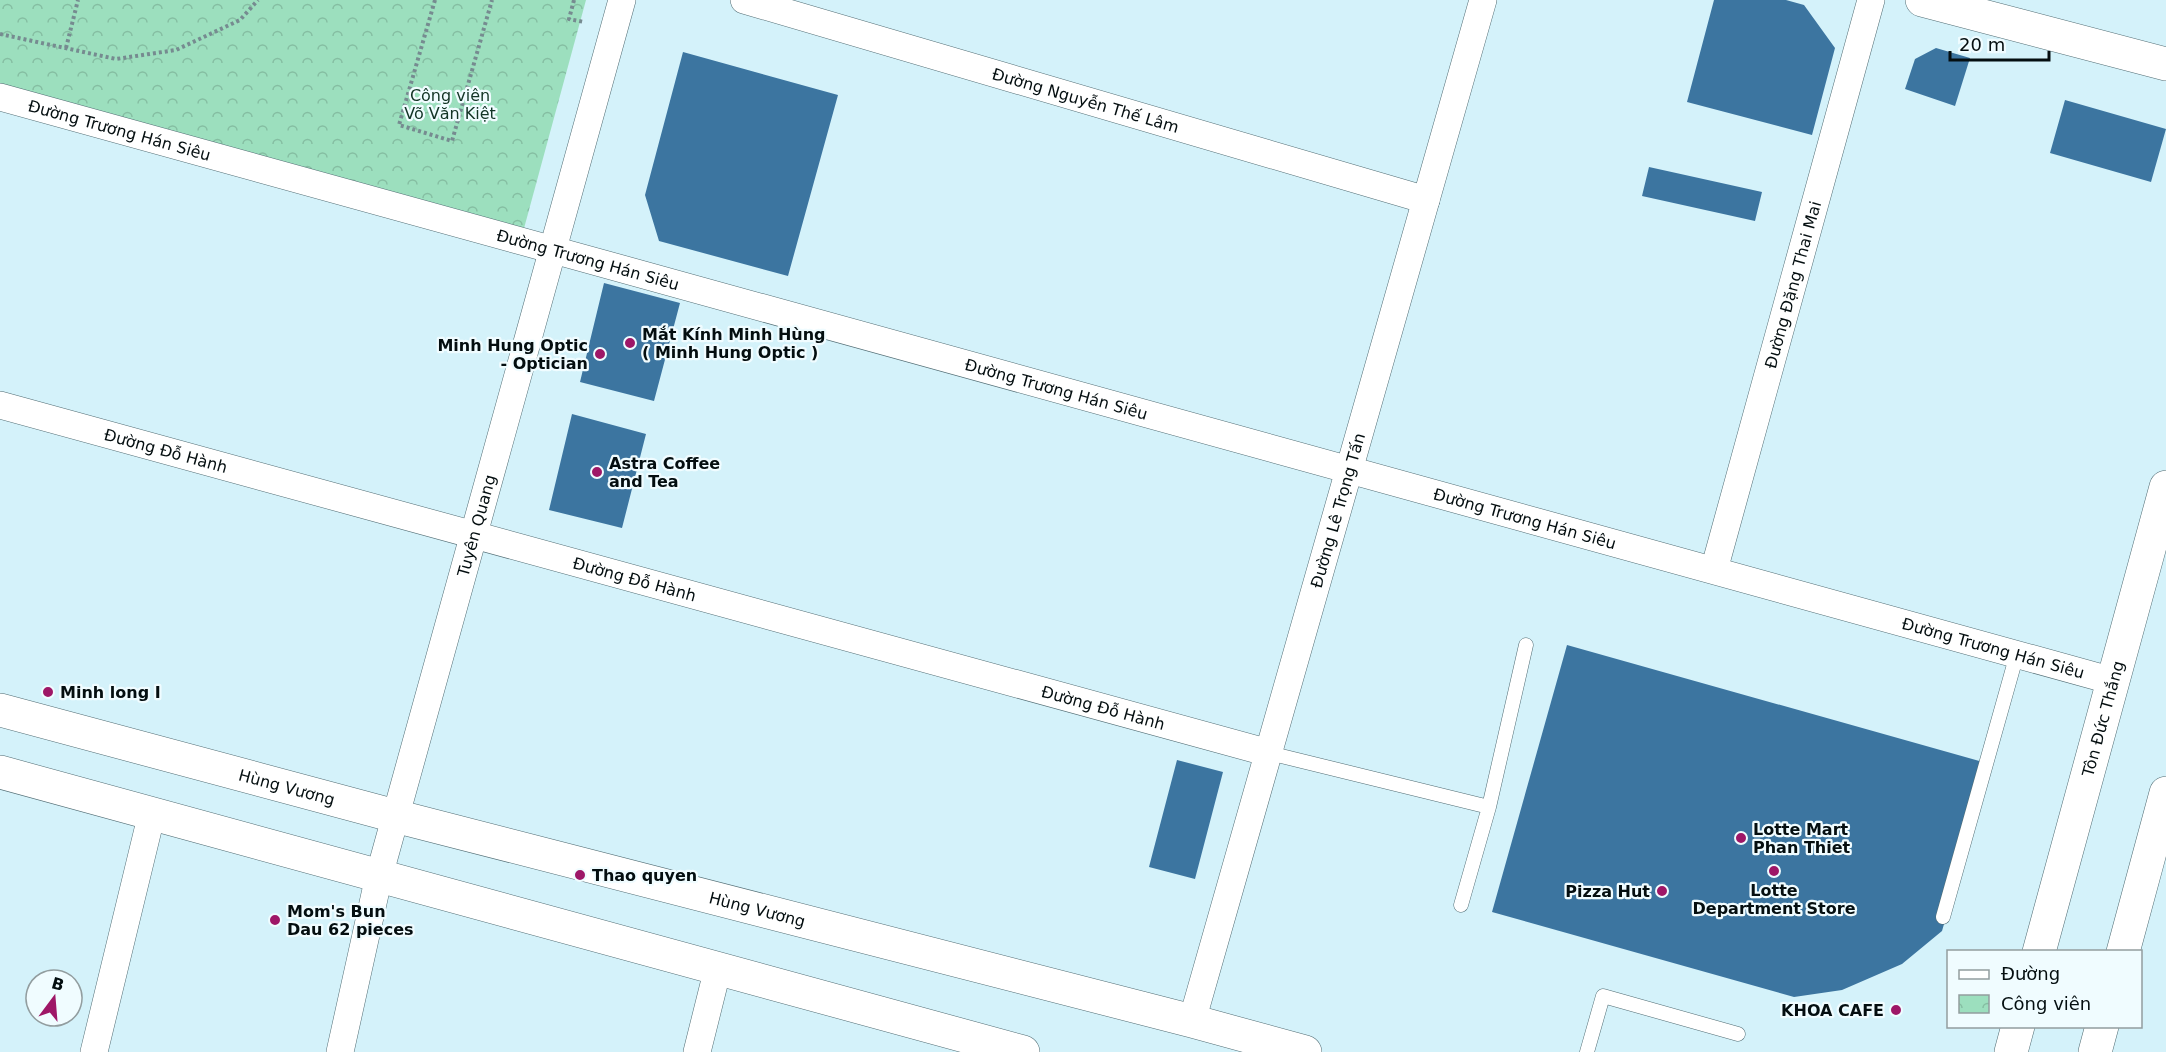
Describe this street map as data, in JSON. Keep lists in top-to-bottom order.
{
  "streets": {
    "main road": ["Tôn Đức Thắng", "Hùng Vương"],
    "street": [
      "Đường Nguyễn Thế Lâm",
      "Đường Trương Hán Siêu",
      "Đường Đặng Thai Mai",
      "Đường Đỗ Hành",
      "Đường Lê Trọng Tấn",
      "Tuyên Quang"
    ]
  },
  "crossings": [
    ["Đường Nguyễn Thế Lâm", "Đường Lê Trọng Tấn"],
    ["Đường Trương Hán Siêu", "Đường Đặng Thai Mai"],
    ["Đường Trương Hán Siêu", "Đường Lê Trọng Tấn"],
    ["Đường Trương Hán Siêu", "Tuyên Quang"],
    ["Đường Trương Hán Siêu", "Tôn Đức Thắng"],
    ["Đường Đỗ Hành", "Đường Lê Trọng Tấn"],
    ["Đường Đỗ Hành", "Tuyên Quang"],
    ["Đường Lê Trọng Tấn", "Hùng Vương"],
    ["Tuyên Quang", "Hùng Vương"]
  ],
  "parks": ["Công viên Võ Văn Kiệt"],
  "places": [
    "Mắt Kính Minh Hùng ( Minh Hung Optic )",
    "Minh Hung Optic - Optician",
    "Astra Coffee and Tea",
    "Minh long I",
    "Lotte Mart Phan Thiet",
    "Lotte Department Store",
    "Thao quyen",
    "Pizza Hut",
    "Mom's Bun Dau 62 pieces",
    "KHOA CAFE"
  ],
  "legend": ["Đường", "Công viên"],
  "scale_bar": "20 m",
  "north": "top"
}
